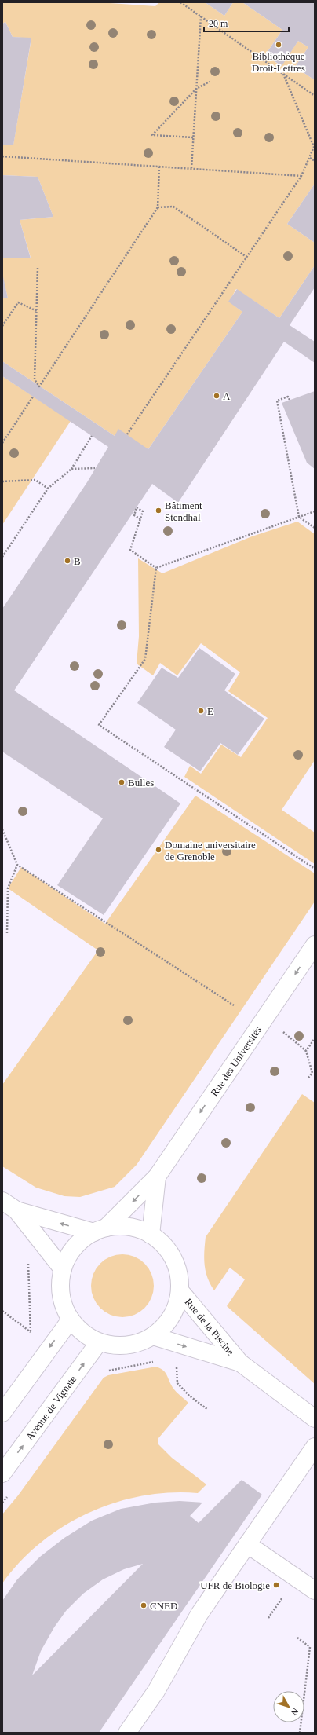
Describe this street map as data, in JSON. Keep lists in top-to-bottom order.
{
  "streets": {
    "street": ["Rue des Universités", "Rue de la Piscine", "Avenue de Vignate"]
  },
  "crossings": [
    ["Rue des Universités", "Rue de la Piscine"],
    ["Rue des Universités", "Avenue de Vignate"]
  ],
  "one_way": ["Rue des Universités"],
  "places": [
    "Bibliothèque Droit-Lettres",
    "A",
    "Bâtiment Stendhal",
    "B",
    "E",
    "Bulles",
    "Domaine universitaire de Grenoble",
    "UFR de Biologie",
    "CNED"
  ],
  "scale_bar": "20 m",
  "north": "bottom right"
}
